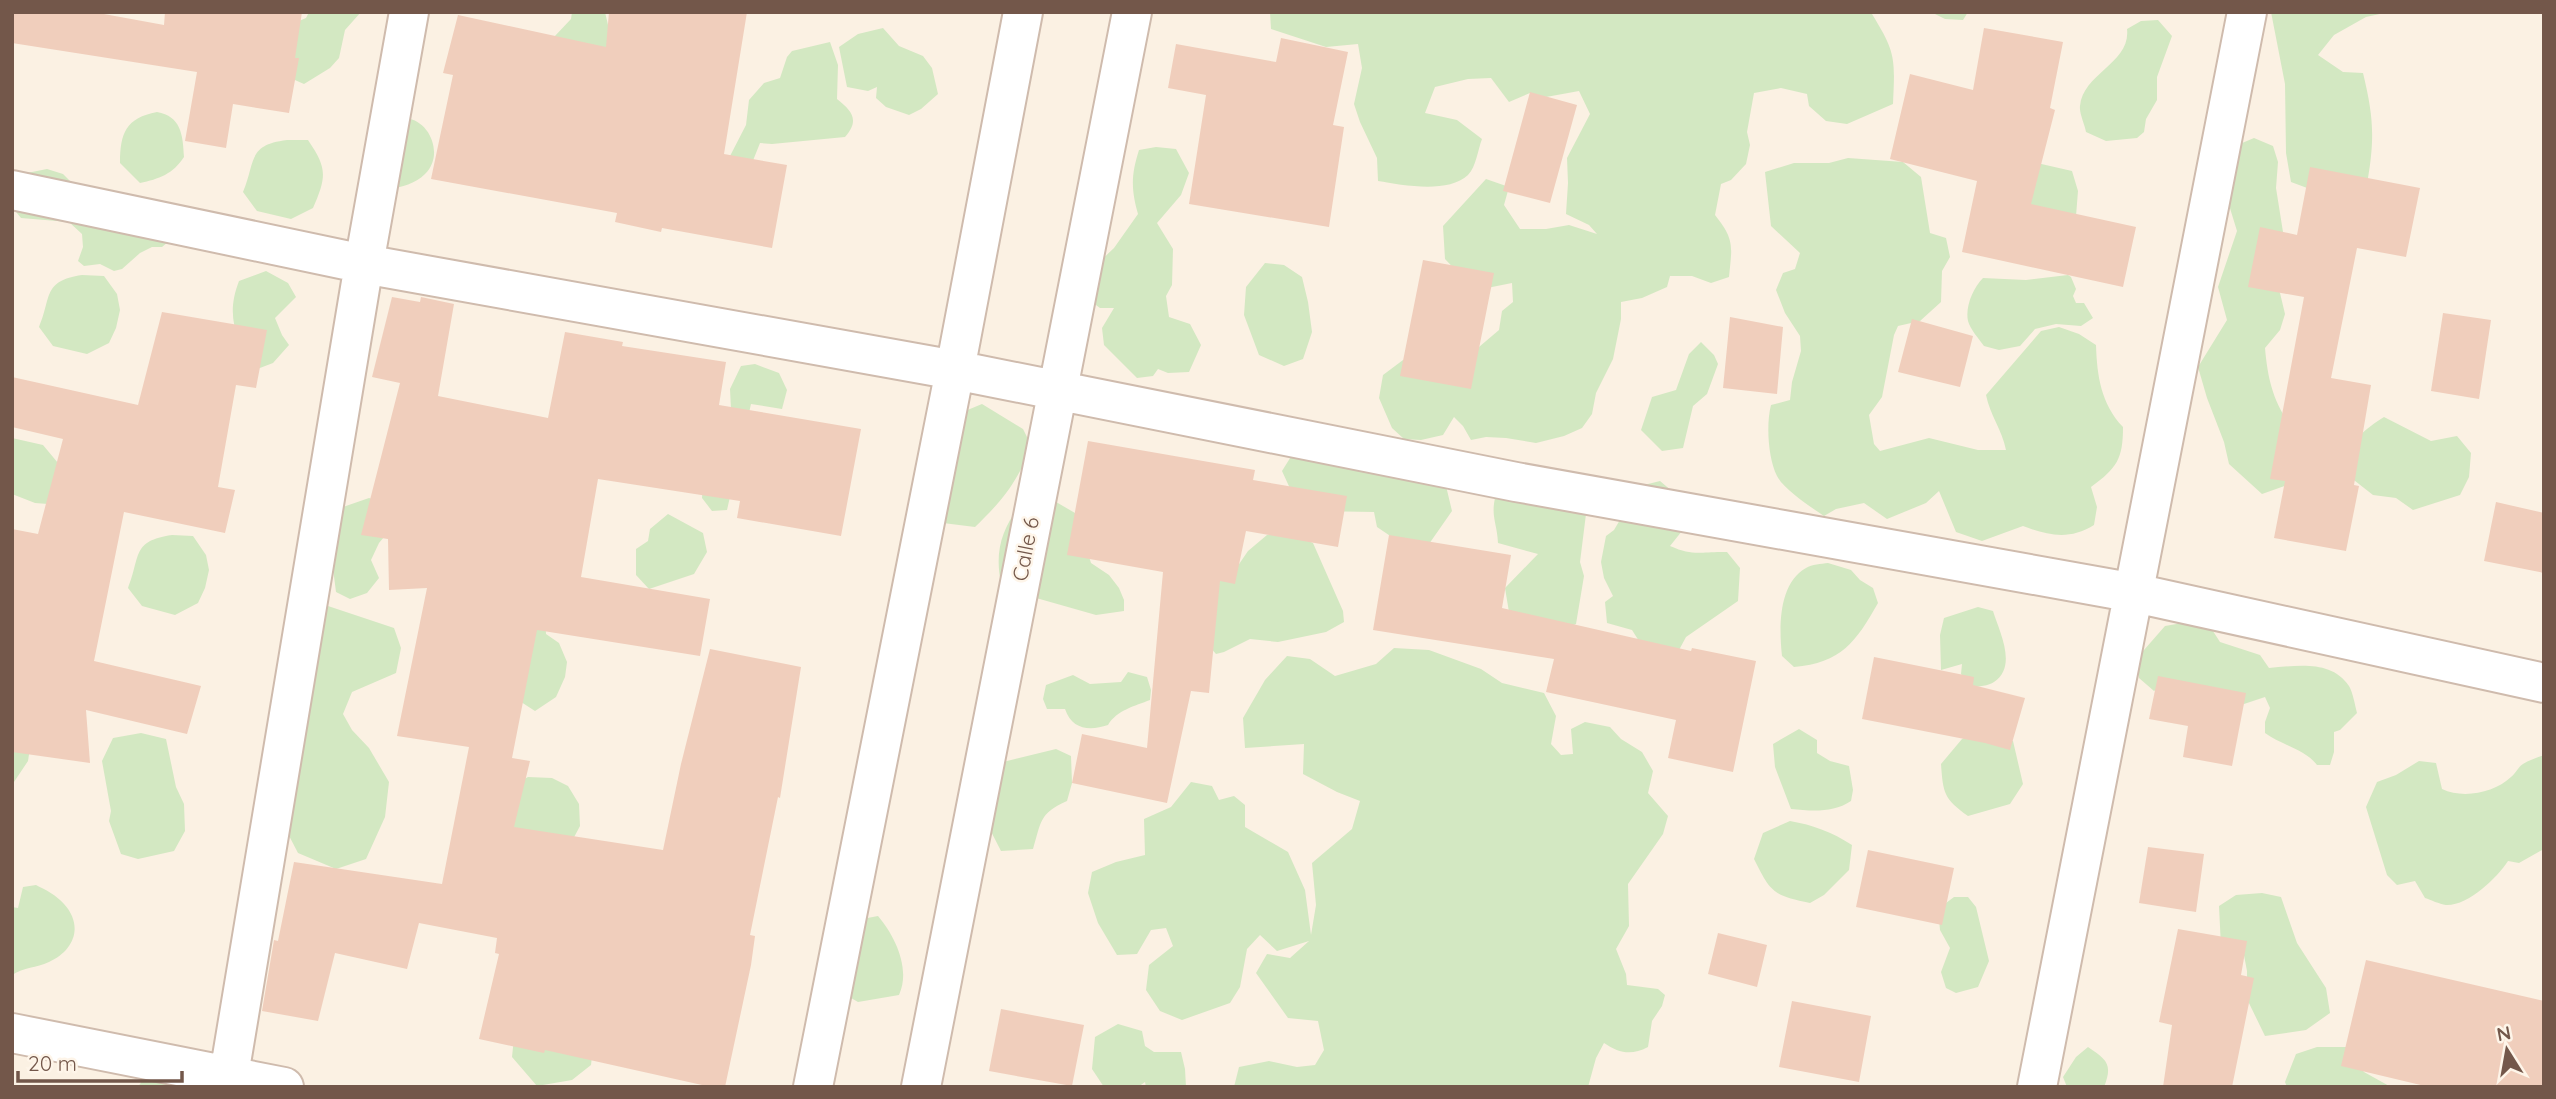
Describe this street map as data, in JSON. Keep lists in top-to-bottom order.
{
  "streets": {
    "street": ["Calle 6"]
  },
  "scale_bar": "20 m",
  "north": "top"
}
